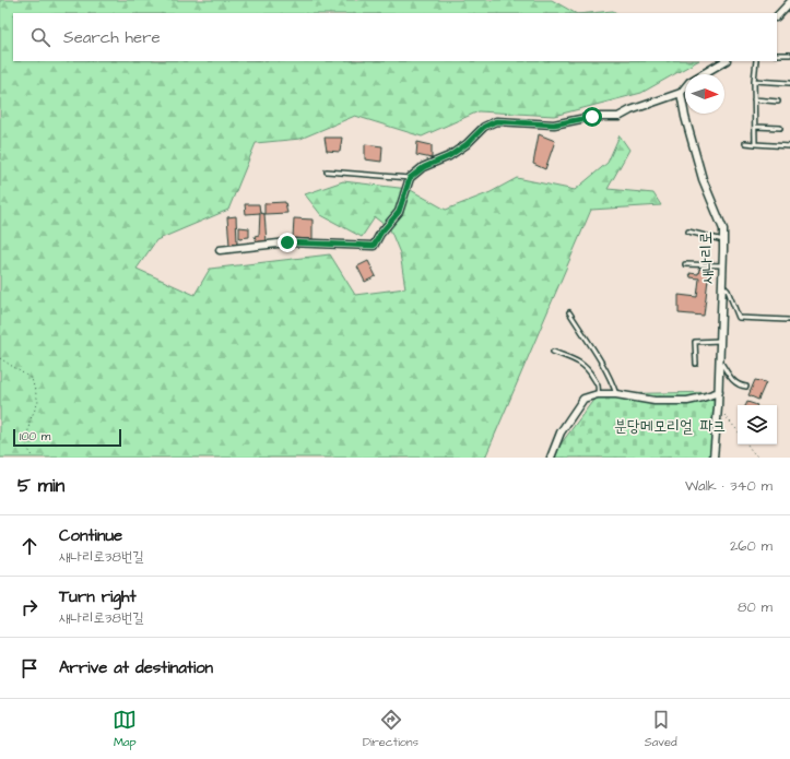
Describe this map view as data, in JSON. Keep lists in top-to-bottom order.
{
  "streets": {
    "street": ["새나리로"]
  },
  "parks": ["분당메모리얼 파크"],
  "scale_bar": "100 m",
  "north": "right",
  "page": {
    "search": "Search here",
    "scale": "100 m",
    "heading": ["5 min", "Walk · 340 m"],
    "list": [
      ["Continue", "새나리로38번길", "260 m"],
      ["Turn right", "새나리로38번길", "80 m"],
      "Arrive at destination"
    ],
    "nav": ["Map", "Directions", "Saved"]
  }
}
